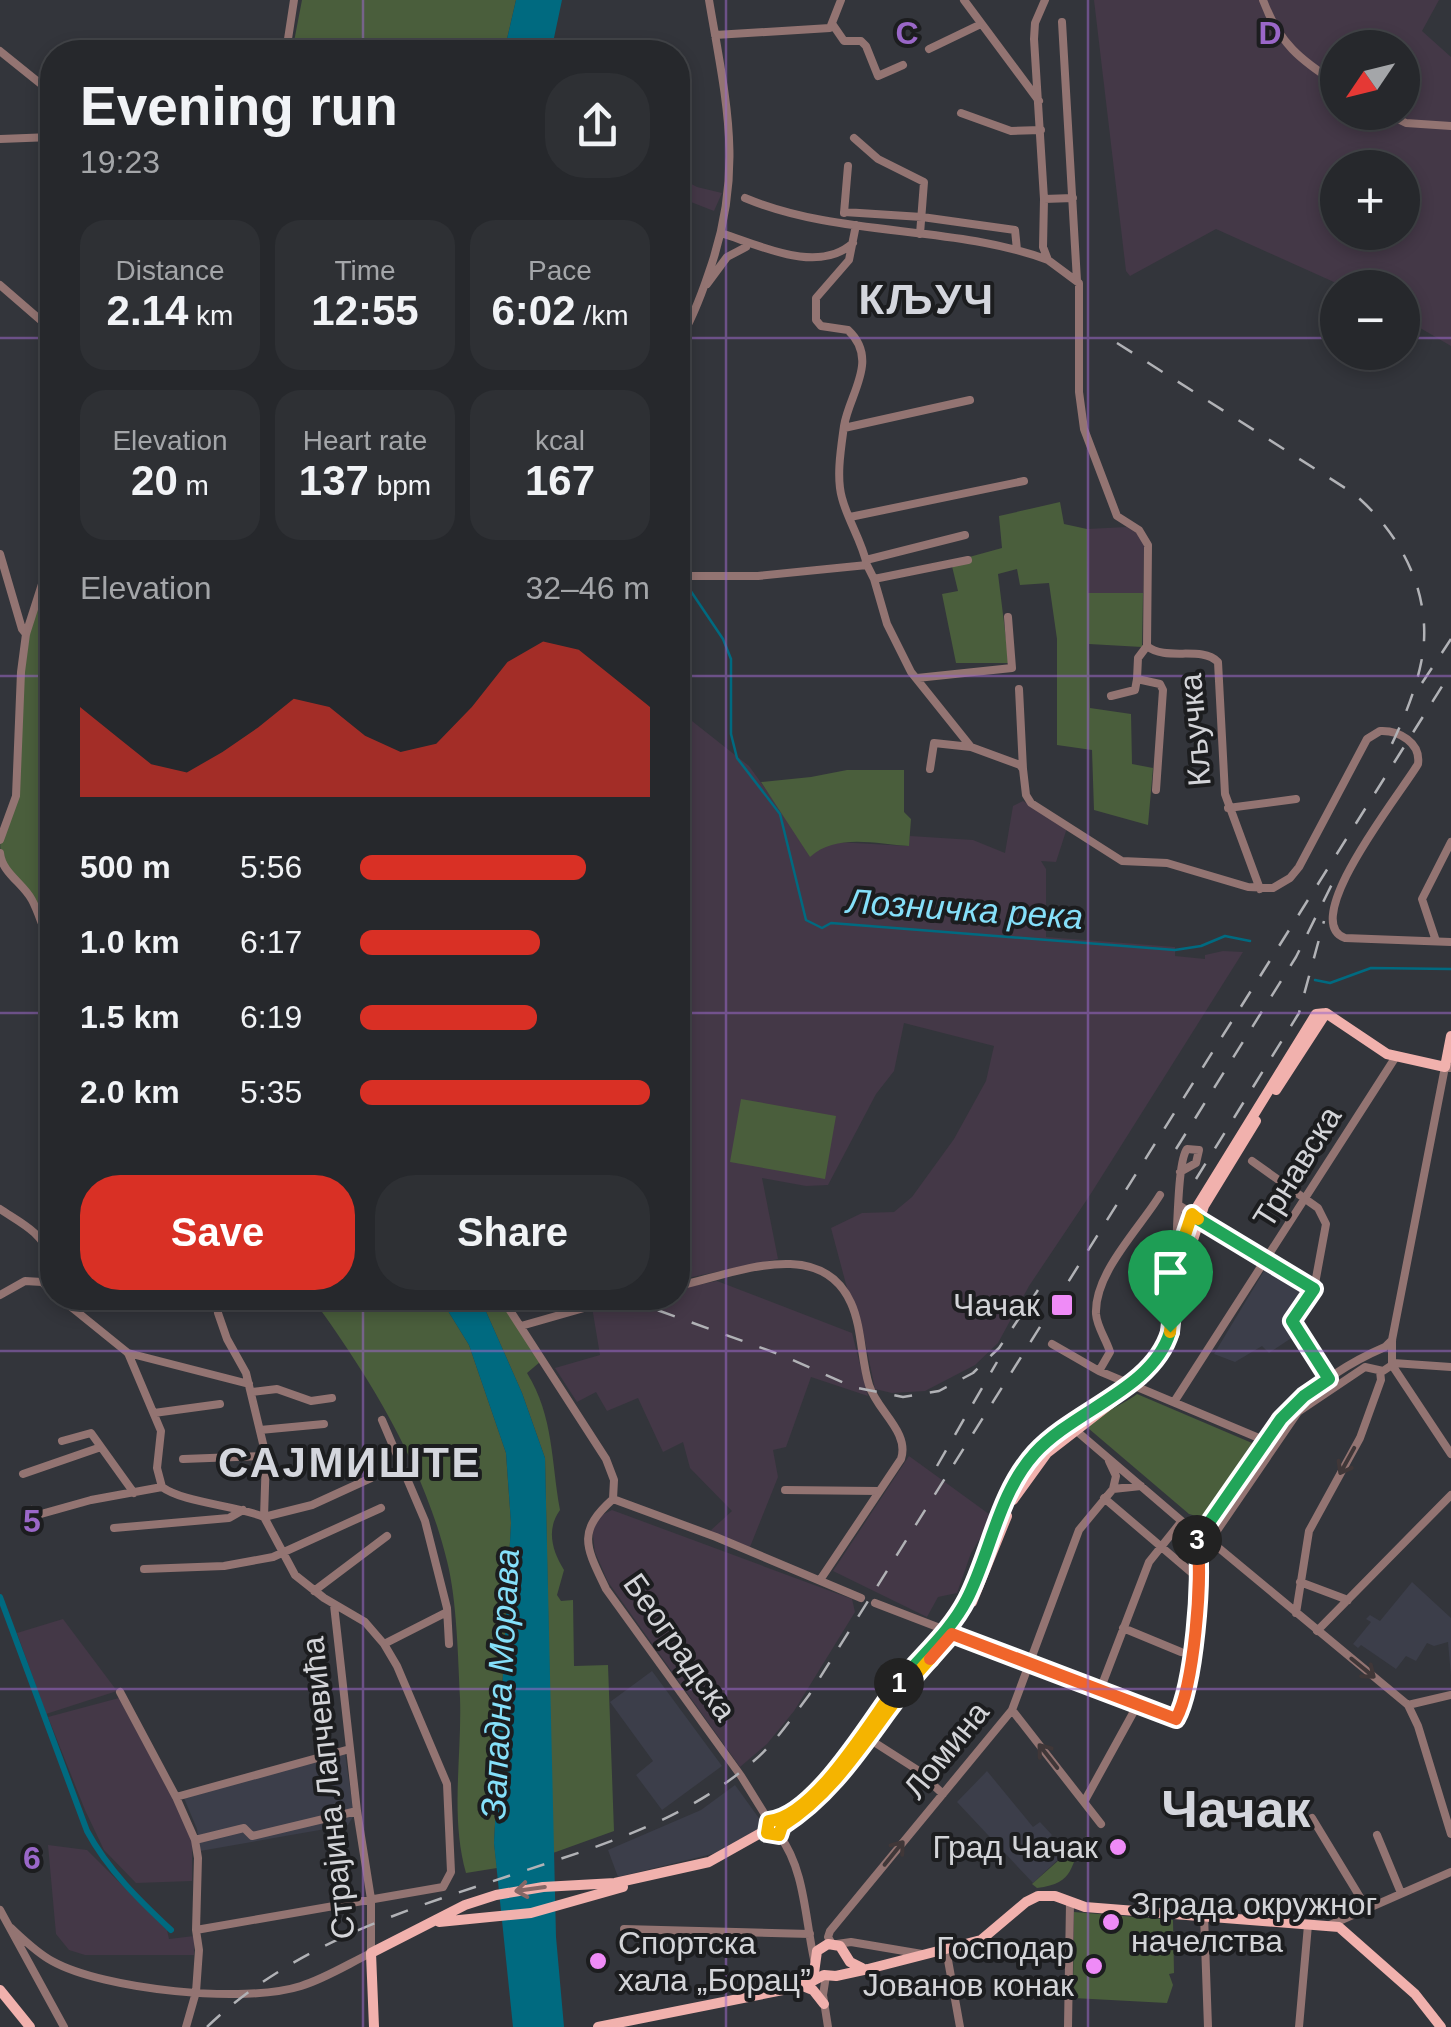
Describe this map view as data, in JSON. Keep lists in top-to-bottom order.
{
  "streets": {
    "main road": ["Страјина Лапчевића"],
    "street": [
      "Кључка",
      "Трнавска",
      "Београдска",
      "Ломина"
    ]
  },
  "districts": ["КЉУЧ", "САЈМИШТЕ", "Чачак"],
  "water": ["Лозничка река", "Западна Морава"],
  "places": {
    "transit": ["Чачак"],
    "other": [
      "Град Чачак",
      "Зграда окружног начелства",
      "Спортска хала „Борац”",
      "Господар Јованов конак"
    ]
  },
  "north": "bottom left",
  "page": {
    "map_buttons": ["+", "−"],
    "heading": ["Evening run", "19:23"],
    "stats": [
      ["Distance", "2.14 km"],
      ["Time", "12:55"],
      ["Pace", "6:02 /km"],
      ["Elevation", "20 m"],
      ["Heart rate", "137 bpm"],
      ["kcal", "167"]
    ],
    "chart": ["Elevation", "32–46 m"],
    "list": [
      {
        "name": "500 m",
        "note": "5:56"
      },
      {
        "name": "1.0 km",
        "note": "6:17"
      },
      {
        "name": "1.5 km",
        "note": "6:19"
      },
      {
        "name": "2.0 km",
        "note": "5:35"
      }
    ],
    "buttons": ["Save", "Share"],
    "pins": ["3", "1"]
  },
  "grid": {
    "columns": ["C", "D"],
    "rows": ["5", "6"]
  }
}
